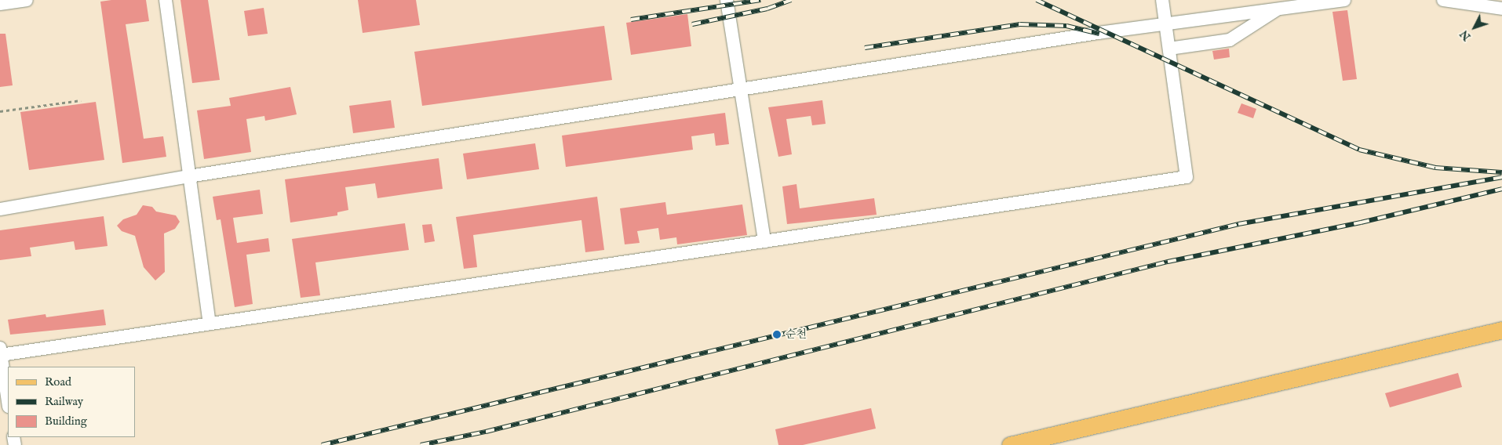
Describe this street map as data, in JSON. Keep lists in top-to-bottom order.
{
  "places": ["순천"],
  "legend": ["Road", "Railway", "Building"],
  "north": "bottom left"
}
